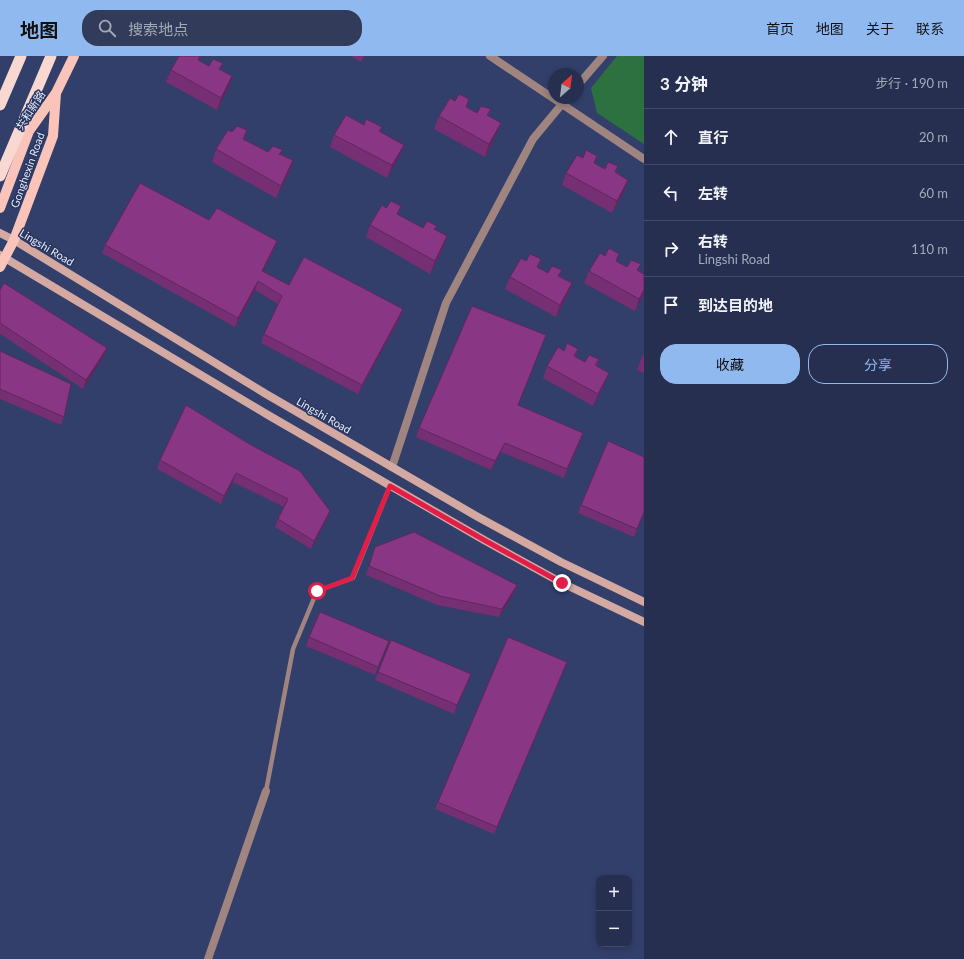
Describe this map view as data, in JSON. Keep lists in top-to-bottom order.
{
  "streets": {
    "main road": ["共和新路", "Gonghexin Road", "Lingshi Road"]
  },
  "crossings": [
    ["共和新路", "Gonghexin Road"],
    ["Gonghexin Road", "Lingshi Road"]
  ],
  "north": "top right",
  "page": {
    "header": "地图",
    "search": "搜索地点",
    "nav": [
      "首页",
      "地图",
      "关于",
      "联系"
    ],
    "heading": ["3 分钟", "步行 · 190 m"],
    "list": [
      ["直行", "20 m"],
      ["左转", "60 m"],
      ["右转", "Lingshi Road", "110 m"],
      "到达目的地"
    ],
    "buttons": ["收藏", "分享"],
    "map_buttons": ["+", "−"]
  }
}
